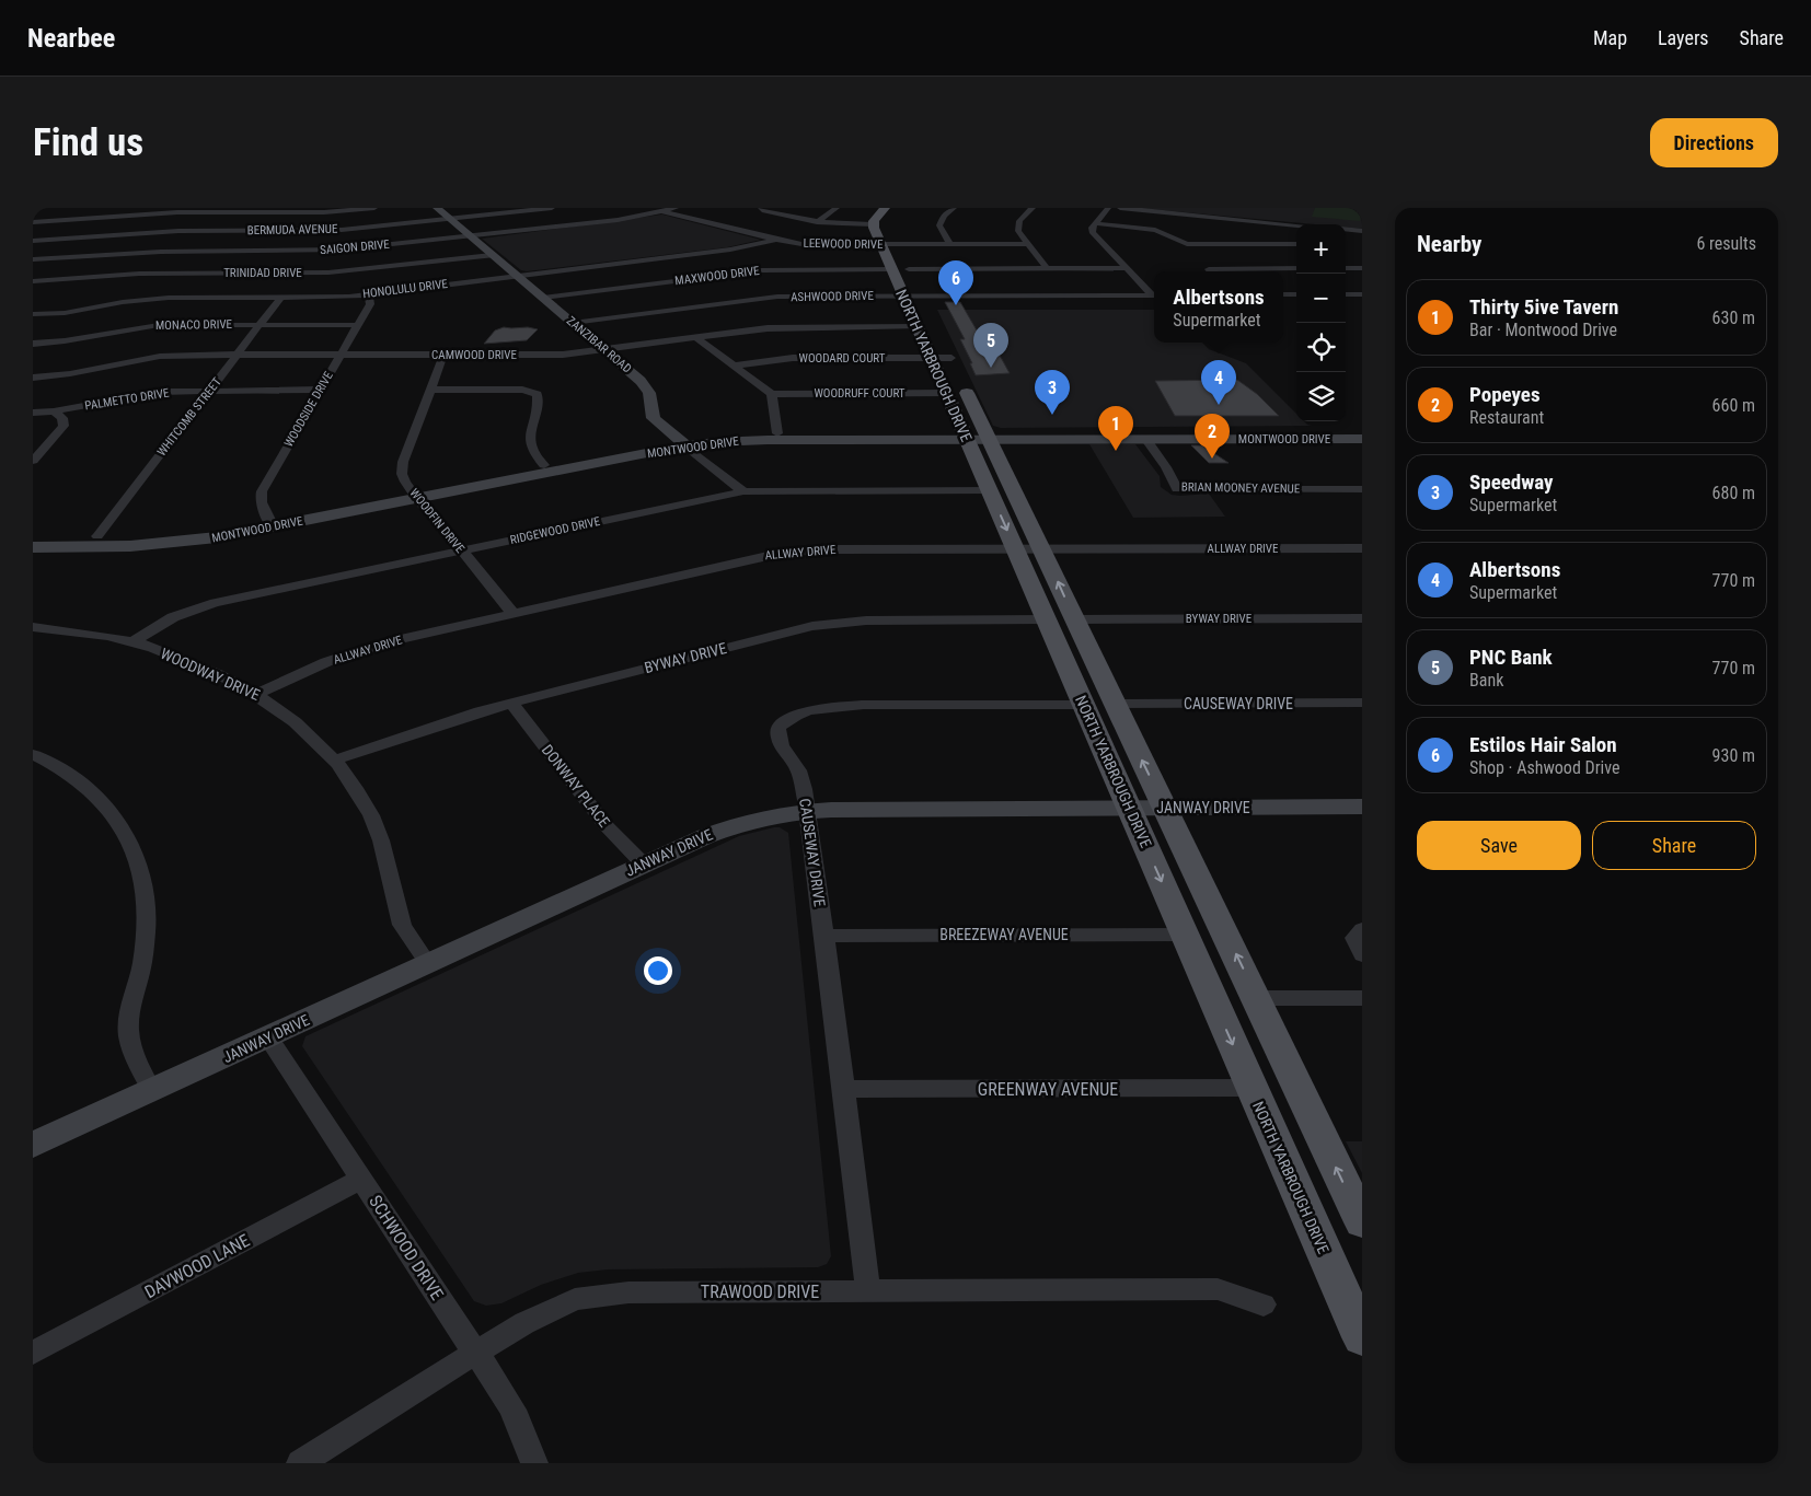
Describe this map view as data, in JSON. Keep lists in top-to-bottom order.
{
  "streets": {
    "main road": [
      "ZANZIBAR ROAD",
      "NORTH YARBROUGH DRIVE",
      "MONTWOOD DRIVE",
      "JANWAY DRIVE"
    ],
    "street": [
      "BERMUDA AVENUE",
      "LEEWOOD DRIVE",
      "SAIGON DRIVE",
      "TRINIDAD DRIVE",
      "MAXWOOD DRIVE",
      "HONOLULU DRIVE",
      "ASHWOOD DRIVE",
      "MONACO DRIVE",
      "CAMWOOD DRIVE",
      "WOODARD COURT",
      "WOODRUFF COURT",
      "PALMETTO DRIVE",
      "WOODSIDE DRIVE",
      "WHITCOMB STREET",
      "BRIAN MOONEY AVENUE",
      "WOODFIN DRIVE",
      "RIDGEWOOD DRIVE",
      "ALLWAY DRIVE",
      "BYWAY DRIVE",
      "WOODWAY DRIVE",
      "CAUSEWAY DRIVE",
      "DONWAY PLACE",
      "BREEZEWAY AVENUE",
      "GREENWAY AVENUE",
      "SCHWOOD DRIVE",
      "DAVWOOD LANE",
      "TRAWOOD DRIVE"
    ]
  },
  "crossings": [
    ["BERMUDA AVENUE", "ZANZIBAR ROAD"],
    ["LEEWOOD DRIVE", "SAIGON DRIVE"],
    ["LEEWOOD DRIVE", "HONOLULU DRIVE"],
    ["LEEWOOD DRIVE", "NORTH YARBROUGH DRIVE"],
    ["SAIGON DRIVE", "ZANZIBAR ROAD"],
    ["TRINIDAD DRIVE", "ZANZIBAR ROAD"],
    ["MAXWOOD DRIVE", "ZANZIBAR ROAD"],
    ["MAXWOOD DRIVE", "NORTH YARBROUGH DRIVE"],
    ["HONOLULU DRIVE", "ZANZIBAR ROAD"],
    ["HONOLULU DRIVE", "WOODSIDE DRIVE"],
    ["HONOLULU DRIVE", "WHITCOMB STREET"],
    ["ASHWOOD DRIVE", "ZANZIBAR ROAD"],
    ["ASHWOOD DRIVE", "NORTH YARBROUGH DRIVE"],
    ["MONACO DRIVE", "WOODSIDE DRIVE"],
    ["MONACO DRIVE", "WHITCOMB STREET"],
    ["ZANZIBAR ROAD", "CAMWOOD DRIVE"],
    ["ZANZIBAR ROAD", "MONTWOOD DRIVE"],
    ["ZANZIBAR ROAD", "RIDGEWOOD DRIVE"],
    ["CAMWOOD DRIVE", "NORTH YARBROUGH DRIVE"],
    ["CAMWOOD DRIVE", "WOODSIDE DRIVE"],
    ["CAMWOOD DRIVE", "WHITCOMB STREET"],
    ["CAMWOOD DRIVE", "WOODFIN DRIVE"],
    ["WOODARD COURT", "NORTH YARBROUGH DRIVE"],
    ["NORTH YARBROUGH DRIVE", "WOODRUFF COURT"],
    ["NORTH YARBROUGH DRIVE", "MONTWOOD DRIVE"],
    ["NORTH YARBROUGH DRIVE", "RIDGEWOOD DRIVE"],
    ["NORTH YARBROUGH DRIVE", "ALLWAY DRIVE"],
    ["NORTH YARBROUGH DRIVE", "BYWAY DRIVE"],
    ["NORTH YARBROUGH DRIVE", "CAUSEWAY DRIVE"],
    ["NORTH YARBROUGH DRIVE", "JANWAY DRIVE"],
    ["NORTH YARBROUGH DRIVE", "BREEZEWAY AVENUE"],
    ["NORTH YARBROUGH DRIVE", "GREENWAY AVENUE"],
    ["PALMETTO DRIVE", "WOODSIDE DRIVE"],
    ["PALMETTO DRIVE", "WHITCOMB STREET"],
    ["WOODSIDE DRIVE", "MONTWOOD DRIVE"],
    ["WHITCOMB STREET", "MONTWOOD DRIVE"],
    ["MONTWOOD DRIVE", "BRIAN MOONEY AVENUE"],
    ["MONTWOOD DRIVE", "WOODFIN DRIVE"],
    ["WOODFIN DRIVE", "RIDGEWOOD DRIVE"],
    ["WOODFIN DRIVE", "ALLWAY DRIVE"],
    ["RIDGEWOOD DRIVE", "WOODWAY DRIVE"],
    ["ALLWAY DRIVE", "WOODWAY DRIVE"],
    ["BYWAY DRIVE", "WOODWAY DRIVE"],
    ["BYWAY DRIVE", "DONWAY PLACE"],
    ["WOODWAY DRIVE", "JANWAY DRIVE"],
    ["CAUSEWAY DRIVE", "JANWAY DRIVE"],
    ["CAUSEWAY DRIVE", "BREEZEWAY AVENUE"],
    ["CAUSEWAY DRIVE", "GREENWAY AVENUE"],
    ["CAUSEWAY DRIVE", "TRAWOOD DRIVE"],
    ["DONWAY PLACE", "JANWAY DRIVE"],
    ["JANWAY DRIVE", "SCHWOOD DRIVE"],
    ["SCHWOOD DRIVE", "DAVWOOD LANE"],
    ["SCHWOOD DRIVE", "TRAWOOD DRIVE"]
  ],
  "page": {
    "header": "Nearbee",
    "nav": ["Map", "Layers", "Share"],
    "buttons": [
      "Directions",
      ["Save", "Share"]
    ],
    "title": "Find us",
    "heading": ["Nearby", "6 results"],
    "map_buttons": ["+", "−"],
    "pins": [
      "6",
      "5",
      "4",
      "3",
      "1",
      "2"
    ],
    "popup": ["Albertsons", "Supermarket"],
    "list": [
      {
        "mark": "1",
        "name": "Thirty 5ive Tavern",
        "note": "Bar · Montwood Drive",
        "value": "630 m"
      },
      {
        "mark": "2",
        "name": "Popeyes",
        "note": "Restaurant",
        "value": "660 m"
      },
      {
        "mark": "3",
        "name": "Speedway",
        "note": "Supermarket",
        "value": "680 m"
      },
      {
        "mark": "4",
        "name": "Albertsons",
        "note": "Supermarket",
        "value": "770 m"
      },
      {
        "mark": "5",
        "name": "PNC Bank",
        "note": "Bank",
        "value": "770 m"
      },
      {
        "mark": "6",
        "name": "Estilos Hair Salon",
        "note": "Shop · Ashwood Drive",
        "value": "930 m"
      }
    ]
  }
}
